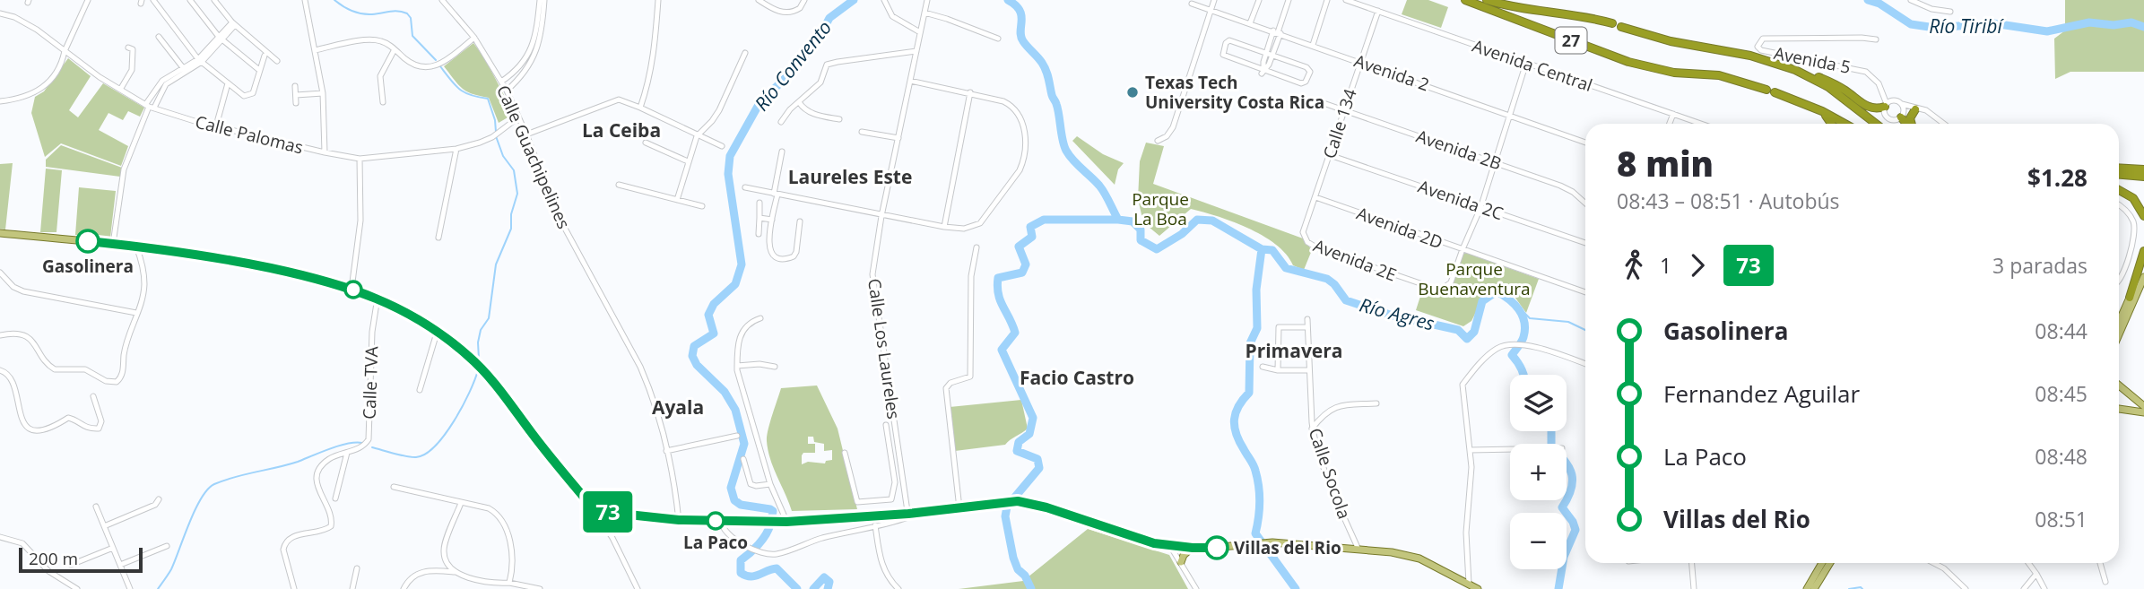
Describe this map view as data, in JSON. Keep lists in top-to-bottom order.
{
  "streets": {
    "highway": ["27"],
    "street": [
      "Avenida 5",
      "Avenida Central",
      "Avenida 2",
      "Calle 134",
      "Calle Palomas",
      "Avenida 2B",
      "Calle Guachipelines",
      "Avenida 2C",
      "Avenida 2D",
      "Avenida 2E",
      "Calle Los Laureles",
      "Calle TVA",
      "Calle Socola"
    ]
  },
  "crossings": [
    ["Avenida Central", "Calle 134"],
    ["Avenida 2", "Calle 134"],
    ["Calle 134", "Avenida 2B"],
    ["Calle 134", "Avenida 2C"],
    ["Calle 134", "Avenida 2D"],
    ["Calle 134", "Avenida 2E"],
    ["Calle Palomas", "Calle Guachipelines"],
    ["Avenida 2D", "Avenida 2E"]
  ],
  "districts": [
    "La Ceiba",
    "Laureles Este",
    "Primavera",
    "Facio Castro",
    "Ayala"
  ],
  "water": ["Río Tiribí", "Río Convento", "Río Agres"],
  "parks": ["Parque La Boa", "Parque Buenaventura"],
  "places": [
    "Texas Tech University Costa Rica",
    "Gasolinera",
    "La Paco",
    "Villas del Rio"
  ],
  "lines": ["bus line 73"],
  "scale_bar": "200 m",
  "page": {
    "on_map": "73",
    "heading": ["8 min", "08:43 – 08:51 · Autobús", "$1.28"],
    "legs": ["1", "73", "3 paradas"],
    "list": [
      {
        "name": "Gasolinera",
        "value": "08:44"
      },
      {
        "name": "Fernandez Aguilar",
        "value": "08:45"
      },
      {
        "name": "La Paco",
        "value": "08:48"
      },
      {
        "name": "Villas del Rio",
        "value": "08:51"
      }
    ],
    "map_buttons": ["+", "−"],
    "scale": "200 m"
  }
}
